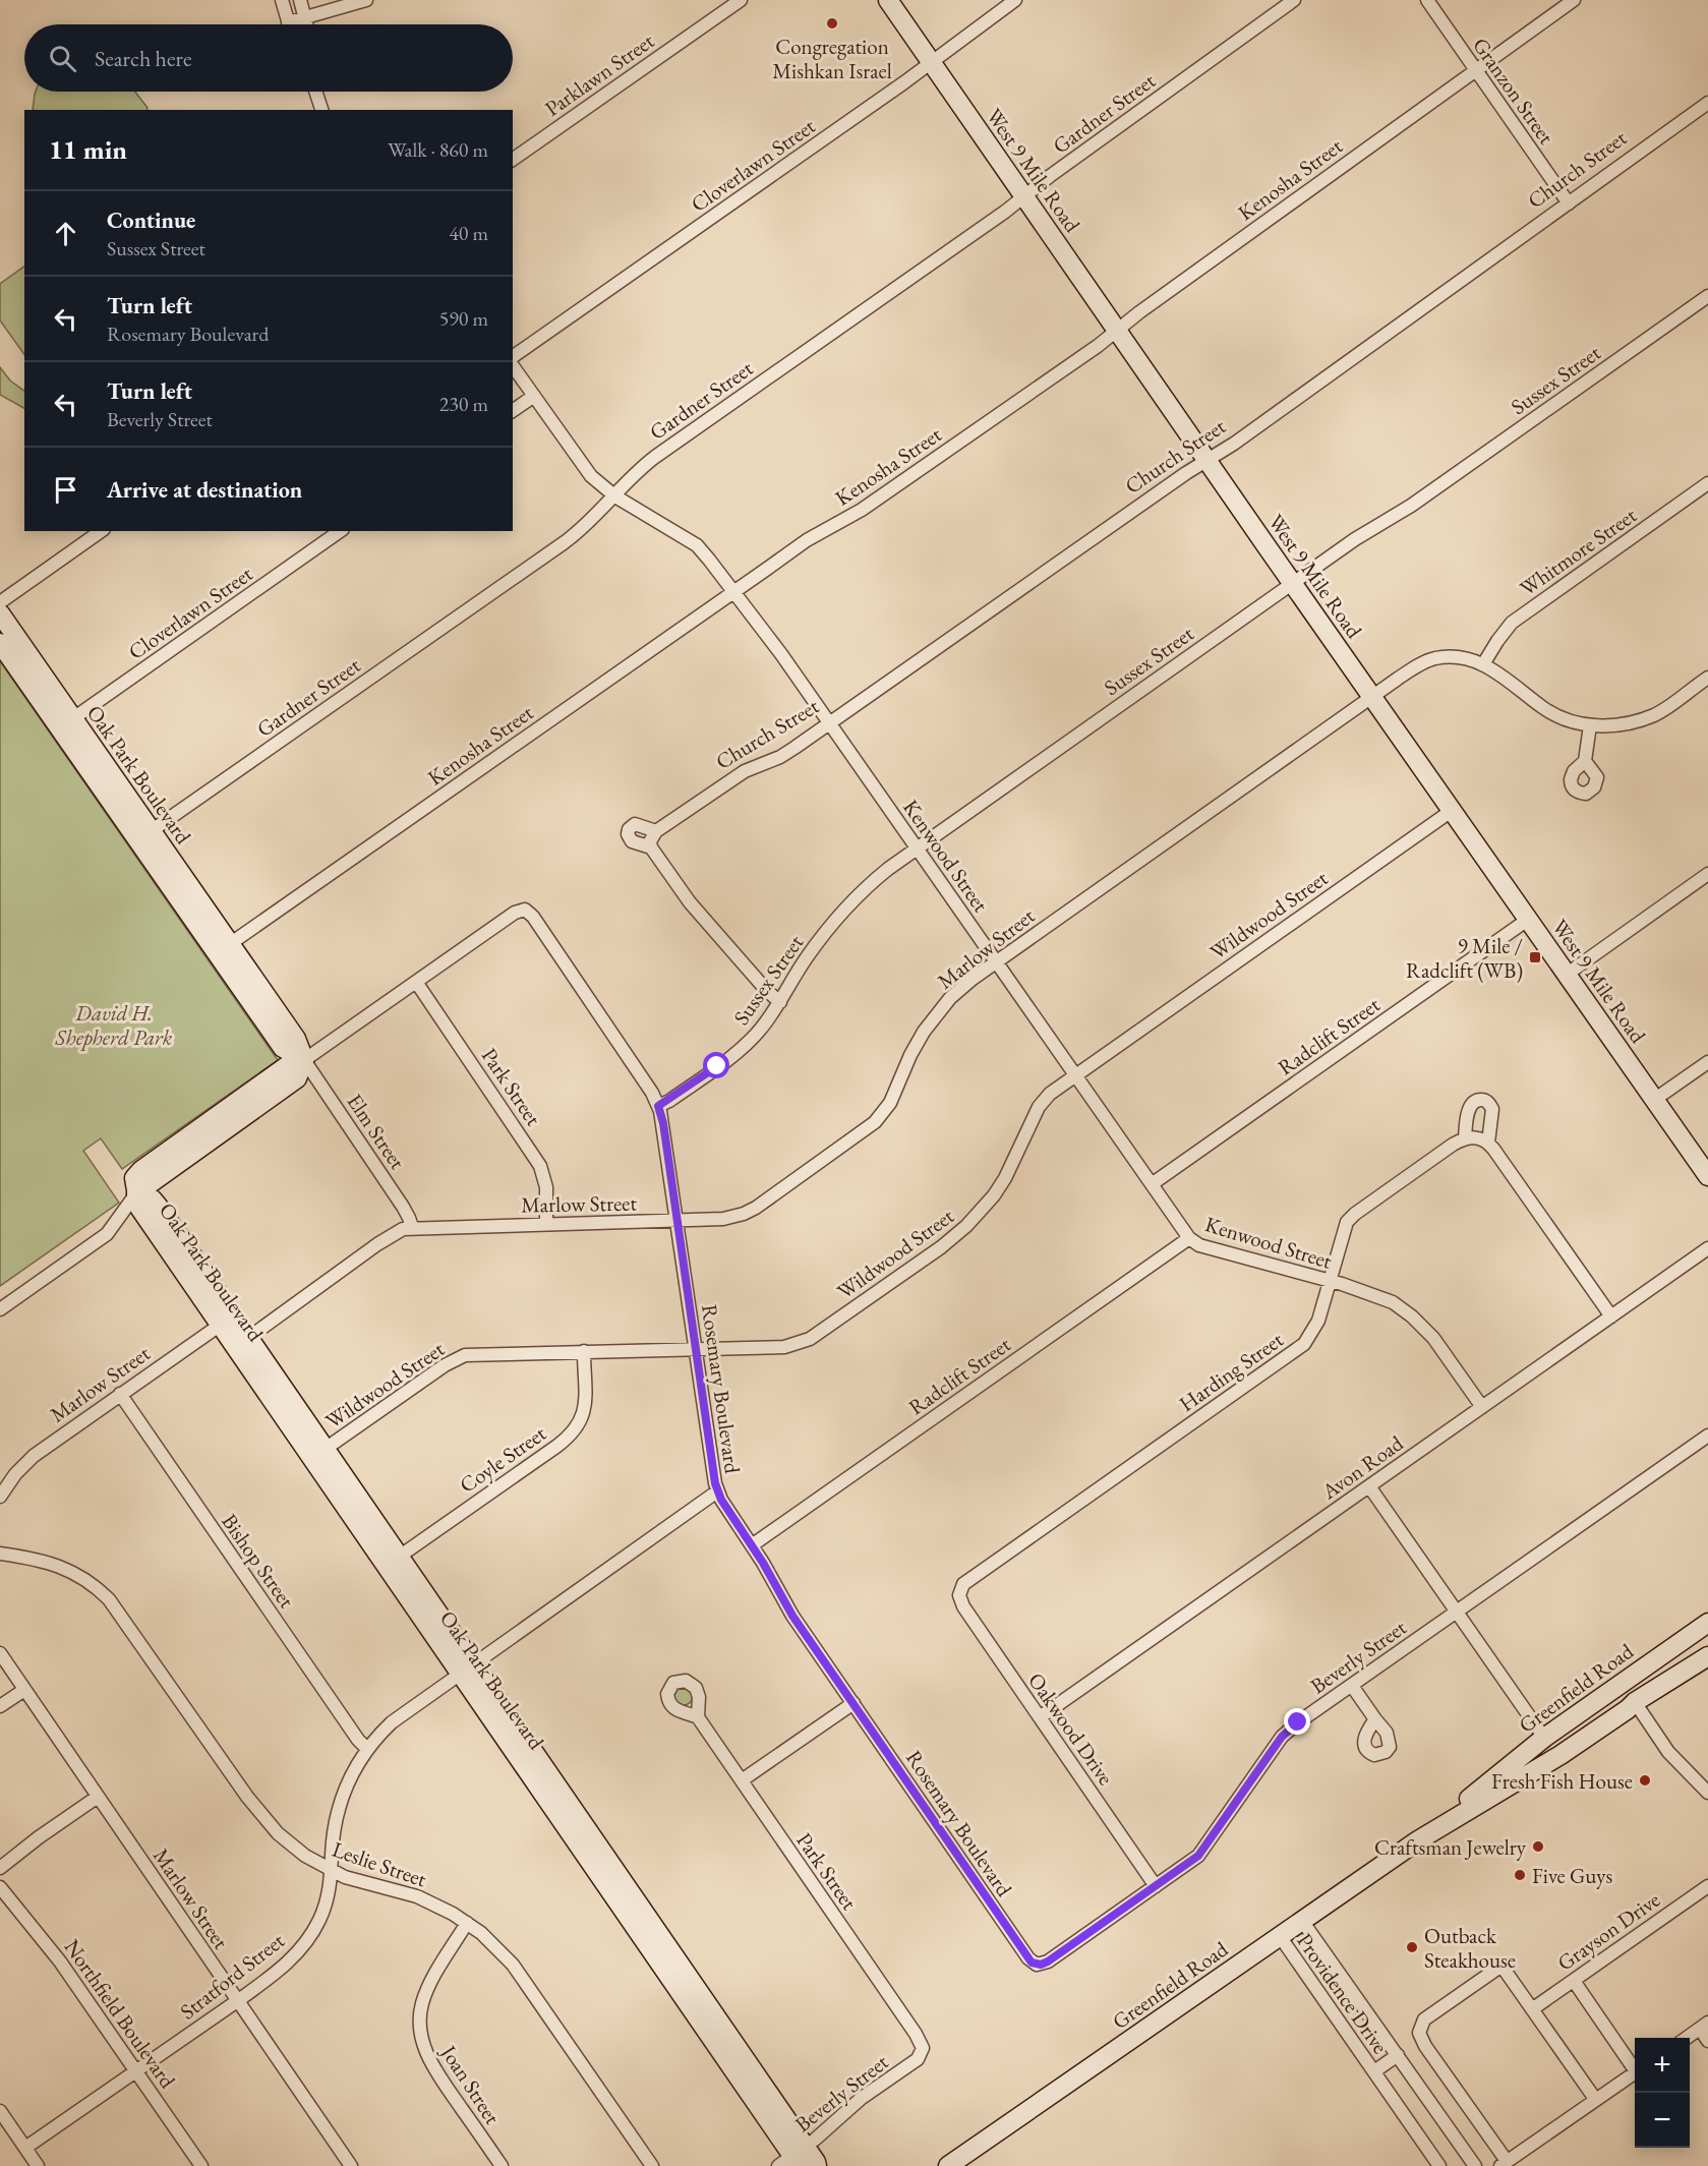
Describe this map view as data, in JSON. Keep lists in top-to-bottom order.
{
  "streets": {
    "main road": ["West 9 Mile Road", "Oak Park Boulevard", "Greenfield Road"],
    "street": [
      "Parklawn Street",
      "Granzon Street",
      "Gardner Street",
      "Cloverlawn Street",
      "Church Street",
      "Kenosha Street",
      "Sussex Street",
      "Whitmore Street",
      "Kenwood Street",
      "Wildwood Street",
      "Marlow Street",
      "Radclift Street",
      "Park Street",
      "Elm Street",
      "Harding Street",
      "Rosemary Boulevard",
      "Coyle Street",
      "Avon Road",
      "Bishop Street",
      "Beverly Street",
      "Oakwood Drive",
      "Leslie Street",
      "Grayson Drive",
      "Stratford Street",
      "Providence Drive",
      "Northfield Boulevard",
      "Joan Street"
    ]
  },
  "crossings": [
    ["Granzon Street", "Church Street"],
    ["Granzon Street", "Kenosha Street"],
    ["Gardner Street", "West 9 Mile Road"],
    ["Gardner Street", "Oak Park Boulevard"],
    ["Gardner Street", "Kenwood Street"],
    ["Cloverlawn Street", "West 9 Mile Road"],
    ["Cloverlawn Street", "Oak Park Boulevard"],
    ["Church Street", "West 9 Mile Road"],
    ["Church Street", "Kenwood Street"],
    ["West 9 Mile Road", "Kenosha Street"],
    ["West 9 Mile Road", "Sussex Street"],
    ["West 9 Mile Road", "Wildwood Street"],
    ["West 9 Mile Road", "Marlow Street"],
    ["West 9 Mile Road", "Radclift Street"],
    ["Kenosha Street", "Oak Park Boulevard"],
    ["Kenosha Street", "Kenwood Street"],
    ["Sussex Street", "Kenwood Street"],
    ["Sussex Street", "Rosemary Boulevard"],
    ["Whitmore Street", "Marlow Street"],
    ["Oak Park Boulevard", "Wildwood Street"],
    ["Oak Park Boulevard", "Marlow Street"],
    ["Oak Park Boulevard", "Elm Street"],
    ["Oak Park Boulevard", "Coyle Street"],
    ["Oak Park Boulevard", "Beverly Street"],
    ["Oak Park Boulevard", "Stratford Street"],
    ["Kenwood Street", "Wildwood Street"],
    ["Kenwood Street", "Marlow Street"],
    ["Kenwood Street", "Radclift Street"],
    ["Kenwood Street", "Harding Street"],
    ["Kenwood Street", "Avon Road"],
    ["Wildwood Street", "Rosemary Boulevard"],
    ["Wildwood Street", "Coyle Street"],
    ["Marlow Street", "Park Street"],
    ["Marlow Street", "Elm Street"],
    ["Marlow Street", "Rosemary Boulevard"],
    ["Marlow Street", "Bishop Street"],
    ["Marlow Street", "Stratford Street"],
    ["Radclift Street", "Rosemary Boulevard"],
    ["Park Street", "Rosemary Boulevard"],
    ["Park Street", "Beverly Street"],
    ["Harding Street", "Oakwood Drive"],
    ["Rosemary Boulevard", "Beverly Street"],
    ["Avon Road", "Oakwood Drive"],
    ["Bishop Street", "Stratford Street"],
    ["Beverly Street", "Oakwood Drive"],
    ["Greenfield Road", "Providence Drive"],
    ["Leslie Street", "Stratford Street"],
    ["Leslie Street", "Joan Street"],
    ["Stratford Street", "Northfield Boulevard"]
  ],
  "parks": ["David H. Shepherd Park"],
  "places": {
    "other": [
      "Congregation Mishkan Israel",
      "Fresh Fish House",
      "Craftsman Jewelry",
      "Five Guys",
      "Outback Steakhouse"
    ],
    "transit": ["9 Mile / Radclift (WB)"]
  },
  "page": {
    "search": "Search here",
    "heading": ["11 min", "Walk · 860 m"],
    "list": [
      ["Continue", "Sussex Street", "40 m"],
      ["Turn left", "Rosemary Boulevard", "590 m"],
      ["Turn left", "Beverly Street", "230 m"],
      "Arrive at destination"
    ],
    "map_buttons": ["+", "−"]
  }
}
